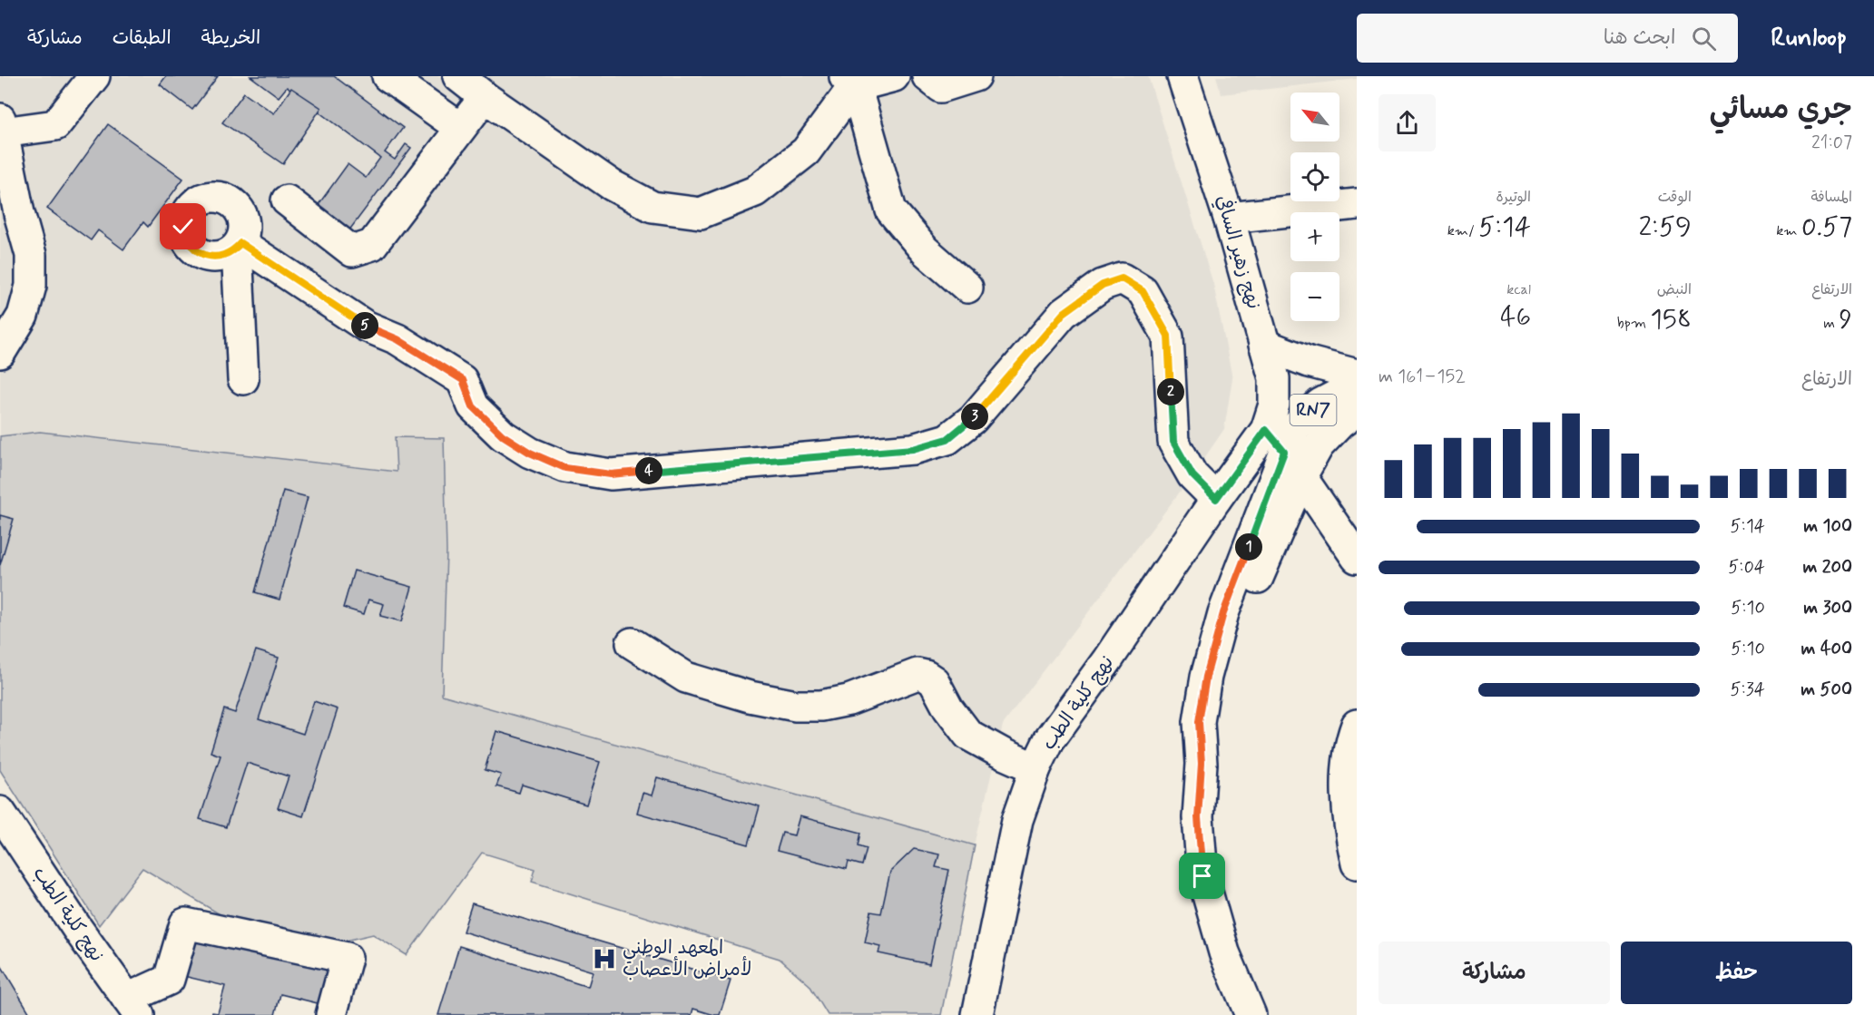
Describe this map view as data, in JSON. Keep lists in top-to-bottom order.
{
  "streets": {
    "street": ["نهج زهير السافي", "RN7", "نهج كلية الطب"]
  },
  "crossings": [
    ["نهج زهير السافي", "RN7"],
    ["نهج زهير السافي", "نهج كلية الطب"],
    ["RN7", "نهج كلية الطب"]
  ],
  "places": {
    "hospital": ["المعهد الوطني لأمراض الأعصاب"]
  },
  "north": "top left",
  "page": {
    "header": "Runloop",
    "search": "ابحث هنا",
    "nav": ["الخريطة", "الطبقات", "مشاركة"],
    "heading": ["جري مسائي", "21:07"],
    "map_buttons": ["+", "−"],
    "stats": [
      ["المسافة", "0.57 km"],
      ["الوقت", "2:59"],
      ["الوتيرة", "5:14 /km"],
      ["الارتفاع", "9 m"],
      ["النبض", "158 bpm"],
      ["kcal", "46"]
    ],
    "pins": [
      "5",
      "2",
      "3",
      "4",
      "1"
    ],
    "chart": ["الارتفاع", "152–161 m"],
    "list": [
      {
        "name": "100 m",
        "note": "5:14"
      },
      {
        "name": "200 m",
        "note": "5:04"
      },
      {
        "name": "300 m",
        "note": "5:10"
      },
      {
        "name": "400 m",
        "note": "5:10"
      },
      {
        "name": "500 m",
        "note": "5:34"
      }
    ],
    "buttons": ["حفظ", "مشاركة"]
  }
}
